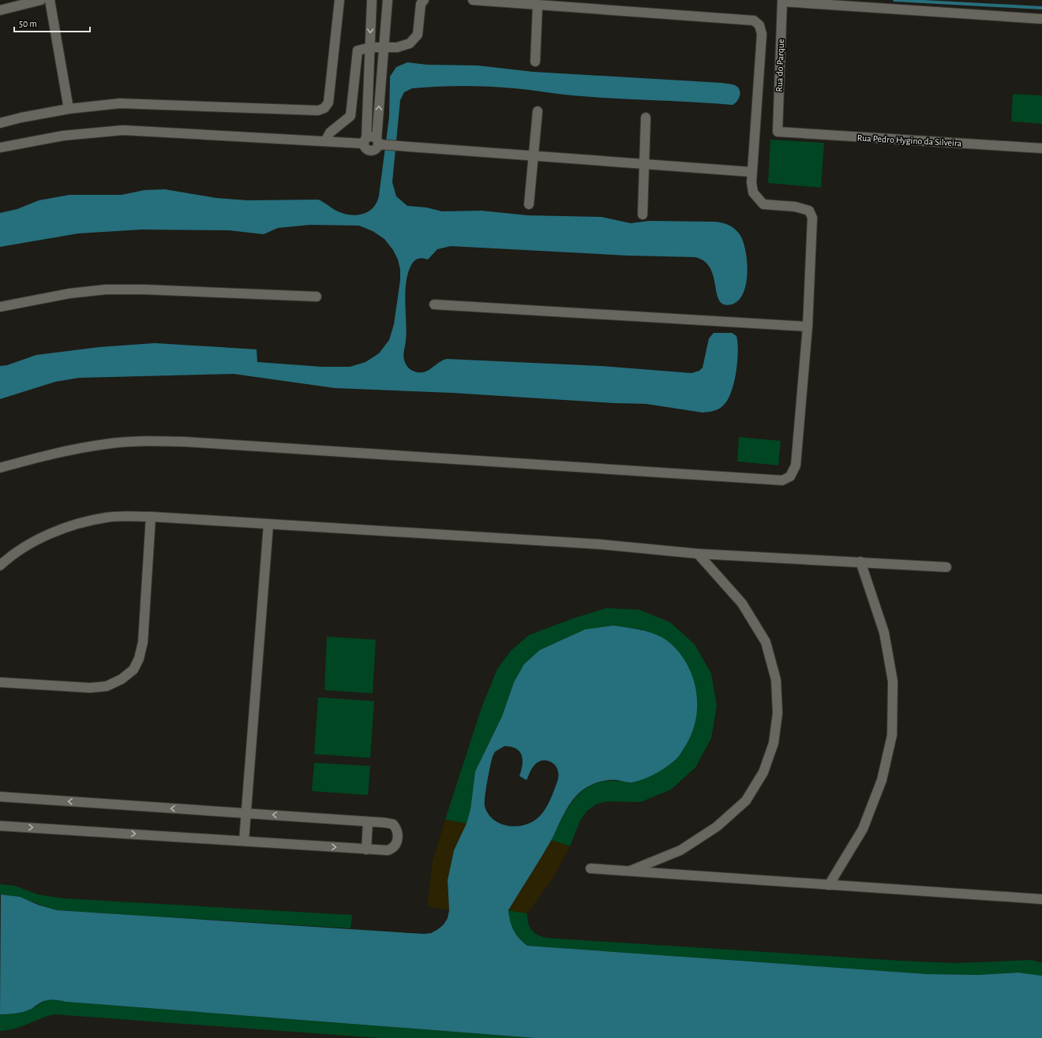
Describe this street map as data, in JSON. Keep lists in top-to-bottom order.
{
  "streets": {
    "street": ["Rua do Parque", "Rua Pedro Hygino da Silveira"]
  },
  "crossings": [
    ["Rua do Parque", "Rua Pedro Hygino da Silveira"]
  ],
  "scale_bar": "50 m"
}
